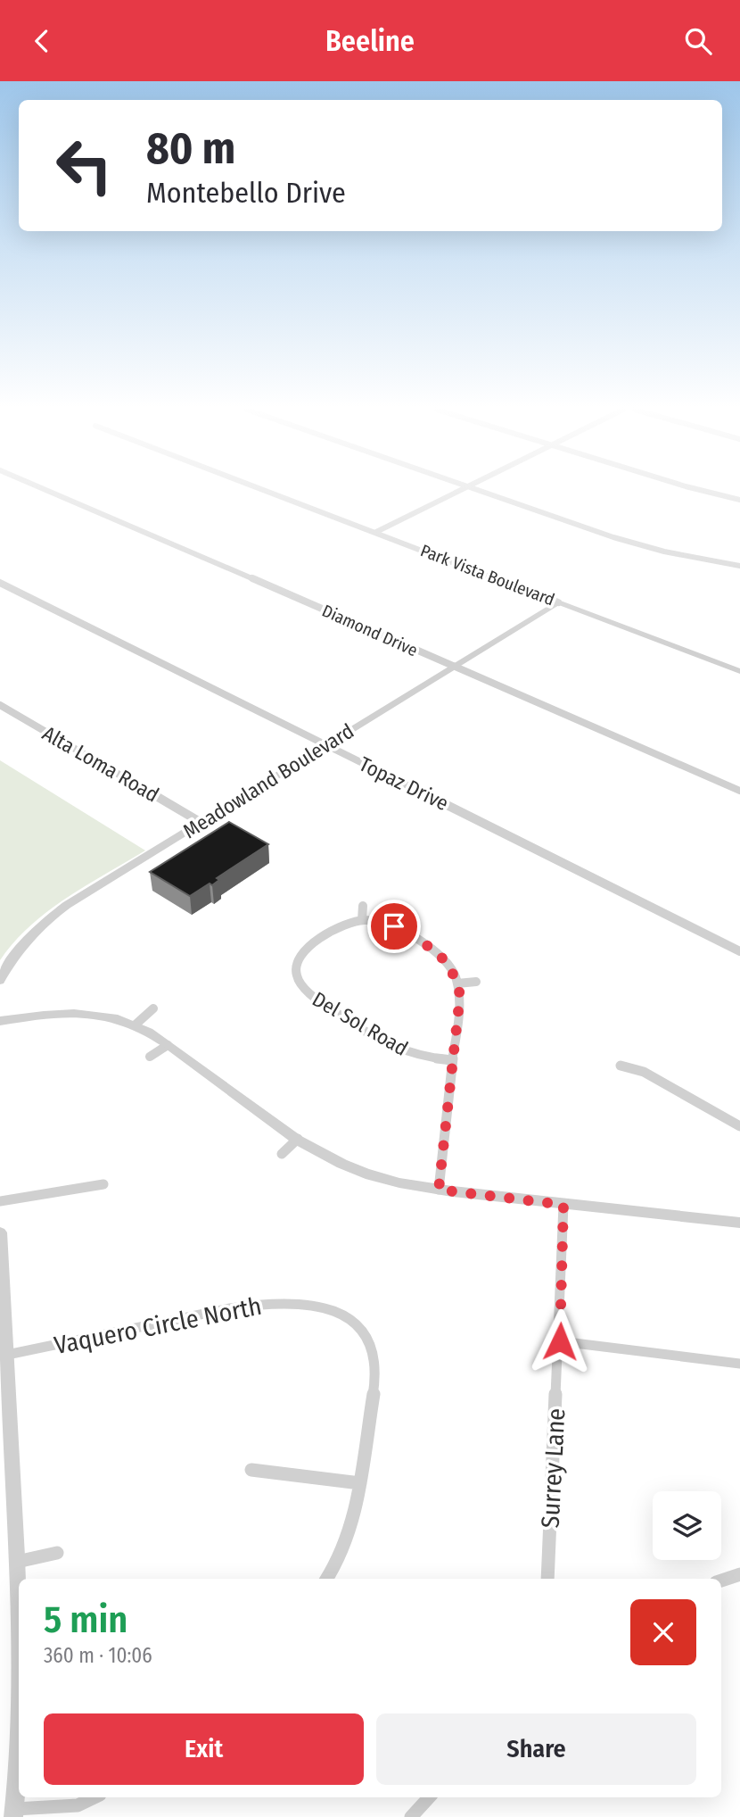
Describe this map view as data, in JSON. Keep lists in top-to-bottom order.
{
  "streets": {
    "street": [
      "Park Vista Boulevard",
      "Diamond Drive",
      "Alta Loma Road",
      "Meadowland Boulevard",
      "Topaz Drive",
      "Del Sol Road",
      "Vaquero Circle North",
      "Surrey Lane"
    ]
  },
  "crossings": [
    ["Park Vista Boulevard", "Meadowland Boulevard"],
    ["Diamond Drive", "Meadowland Boulevard"],
    ["Alta Loma Road", "Meadowland Boulevard"],
    ["Meadowland Boulevard", "Topaz Drive"]
  ],
  "page": {
    "header": "Beeline",
    "turn": ["80 m", "Montebello Drive"],
    "heading": ["5 min", "360 m · 10:06"],
    "buttons": ["Exit", "Share"]
  }
}
